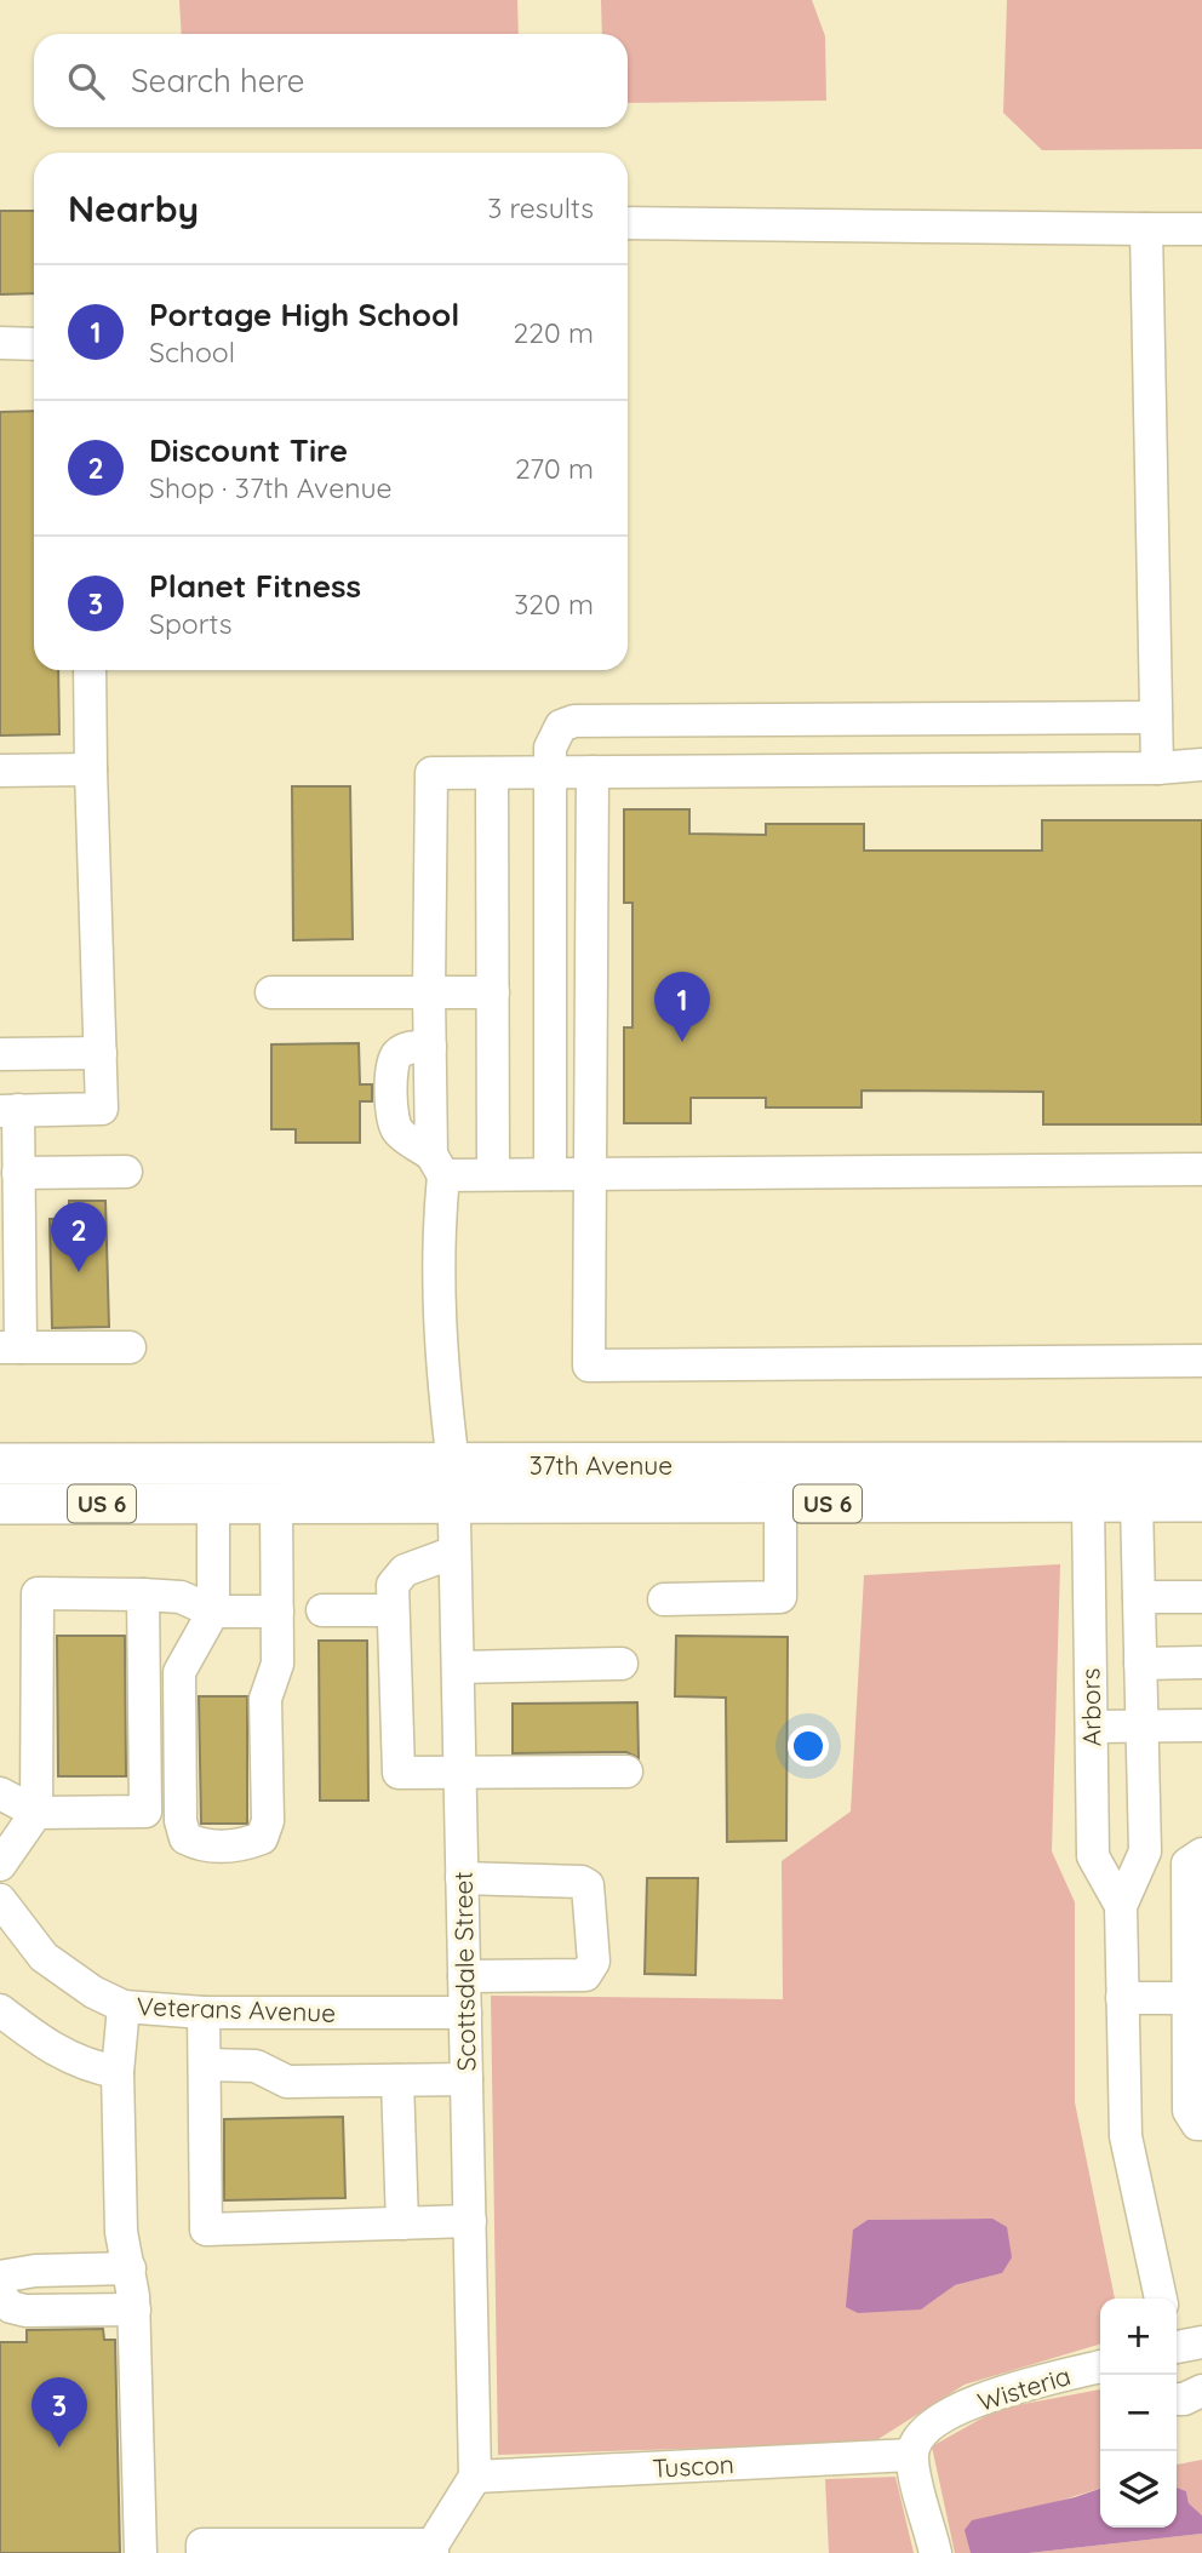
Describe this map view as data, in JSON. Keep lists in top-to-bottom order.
{
  "streets": {
    "main road": ["37th Avenue", "US 6"],
    "street": [
      "Arbors",
      "Scottsdale Street",
      "Veterans Avenue",
      "Wisteria",
      "Tuscon"
    ]
  },
  "crossings": [
    ["37th Avenue", "Arbors"],
    ["37th Avenue", "Scottsdale Street"],
    ["Scottsdale Street", "Veterans Avenue"],
    ["Scottsdale Street", "Tuscon"],
    ["Wisteria", "Tuscon"]
  ],
  "page": {
    "search": "Search here",
    "heading": ["Nearby", "3 results"],
    "list": [
      {
        "mark": "1",
        "name": "Portage High School",
        "note": "School",
        "value": "220 m"
      },
      {
        "mark": "2",
        "name": "Discount Tire",
        "note": "Shop · 37th Avenue",
        "value": "270 m"
      },
      {
        "mark": "3",
        "name": "Planet Fitness",
        "note": "Sports",
        "value": "320 m"
      }
    ],
    "pins": ["1", "2", "3"],
    "map_buttons": ["+", "−"]
  }
}
